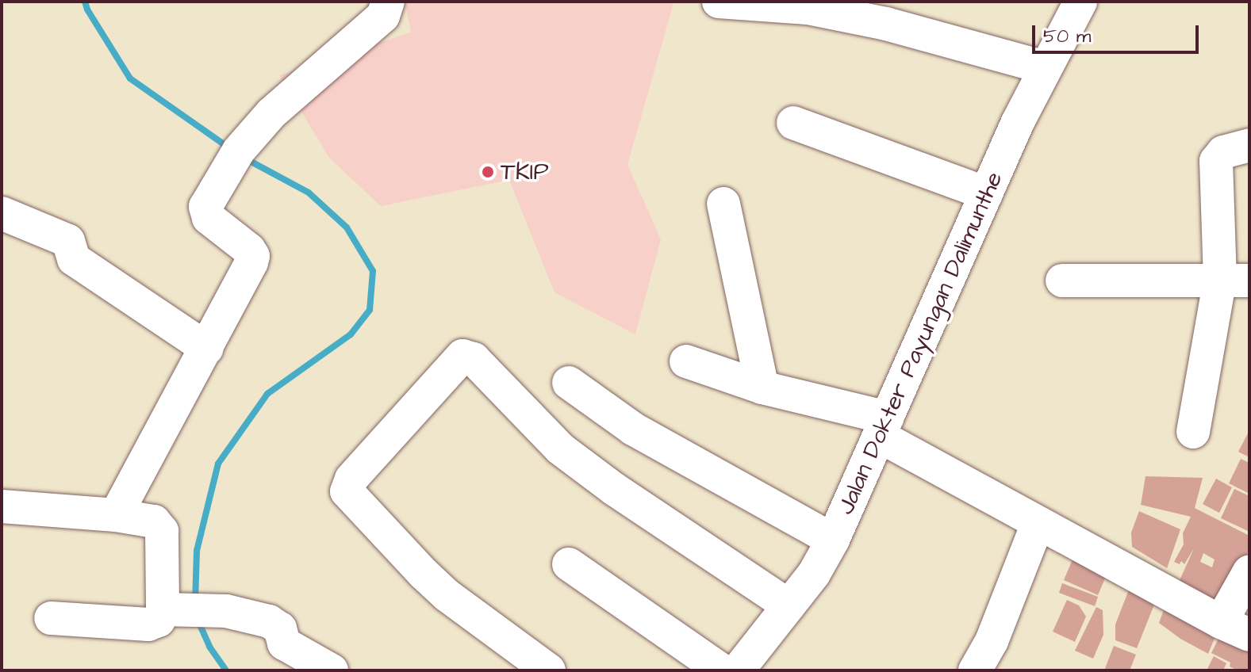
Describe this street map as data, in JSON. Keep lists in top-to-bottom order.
{
  "streets": {
    "street": ["Jalan Dokter Payungan Dalimunthe"]
  },
  "places": ["TKIP"],
  "scale_bar": "50 m"
}
